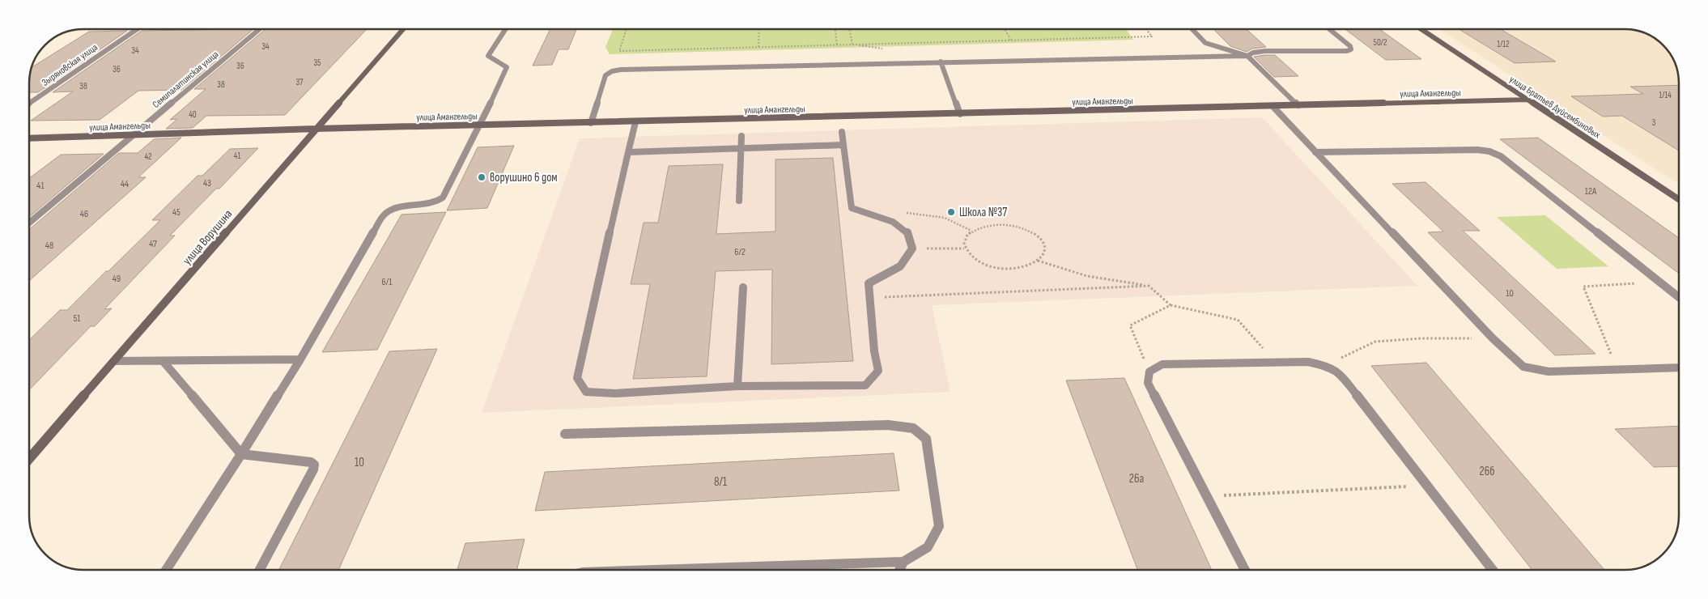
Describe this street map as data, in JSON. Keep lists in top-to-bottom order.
{
  "streets": {
    "street": [
      "Зыряновская улица",
      "Семипалатинская улица",
      "улица Амангельды",
      "улица Братьев Дуйсембиновых",
      "улица Ворушина"
    ]
  },
  "crossings": [
    ["Семипалатинская улица", "улица Амангельды"],
    ["улица Амангельды", "улица Братьев Дуйсембиновых"],
    ["улица Амангельды", "улица Ворушина"]
  ],
  "places": ["ворушино 6 дом", "Школа №37"],
  "house_numbers": [
    "50/2",
    "1/12",
    "34",
    "34",
    "35",
    "36",
    "36",
    "37",
    "38",
    "38",
    "1/14",
    "40",
    "3",
    "41",
    "42",
    "43",
    "44",
    "41",
    "12А",
    "45",
    "46",
    "47",
    "48",
    "6/2",
    "49",
    "6/1",
    "10",
    "51",
    "10",
    "26б",
    "26а",
    "8/1"
  ]
}
